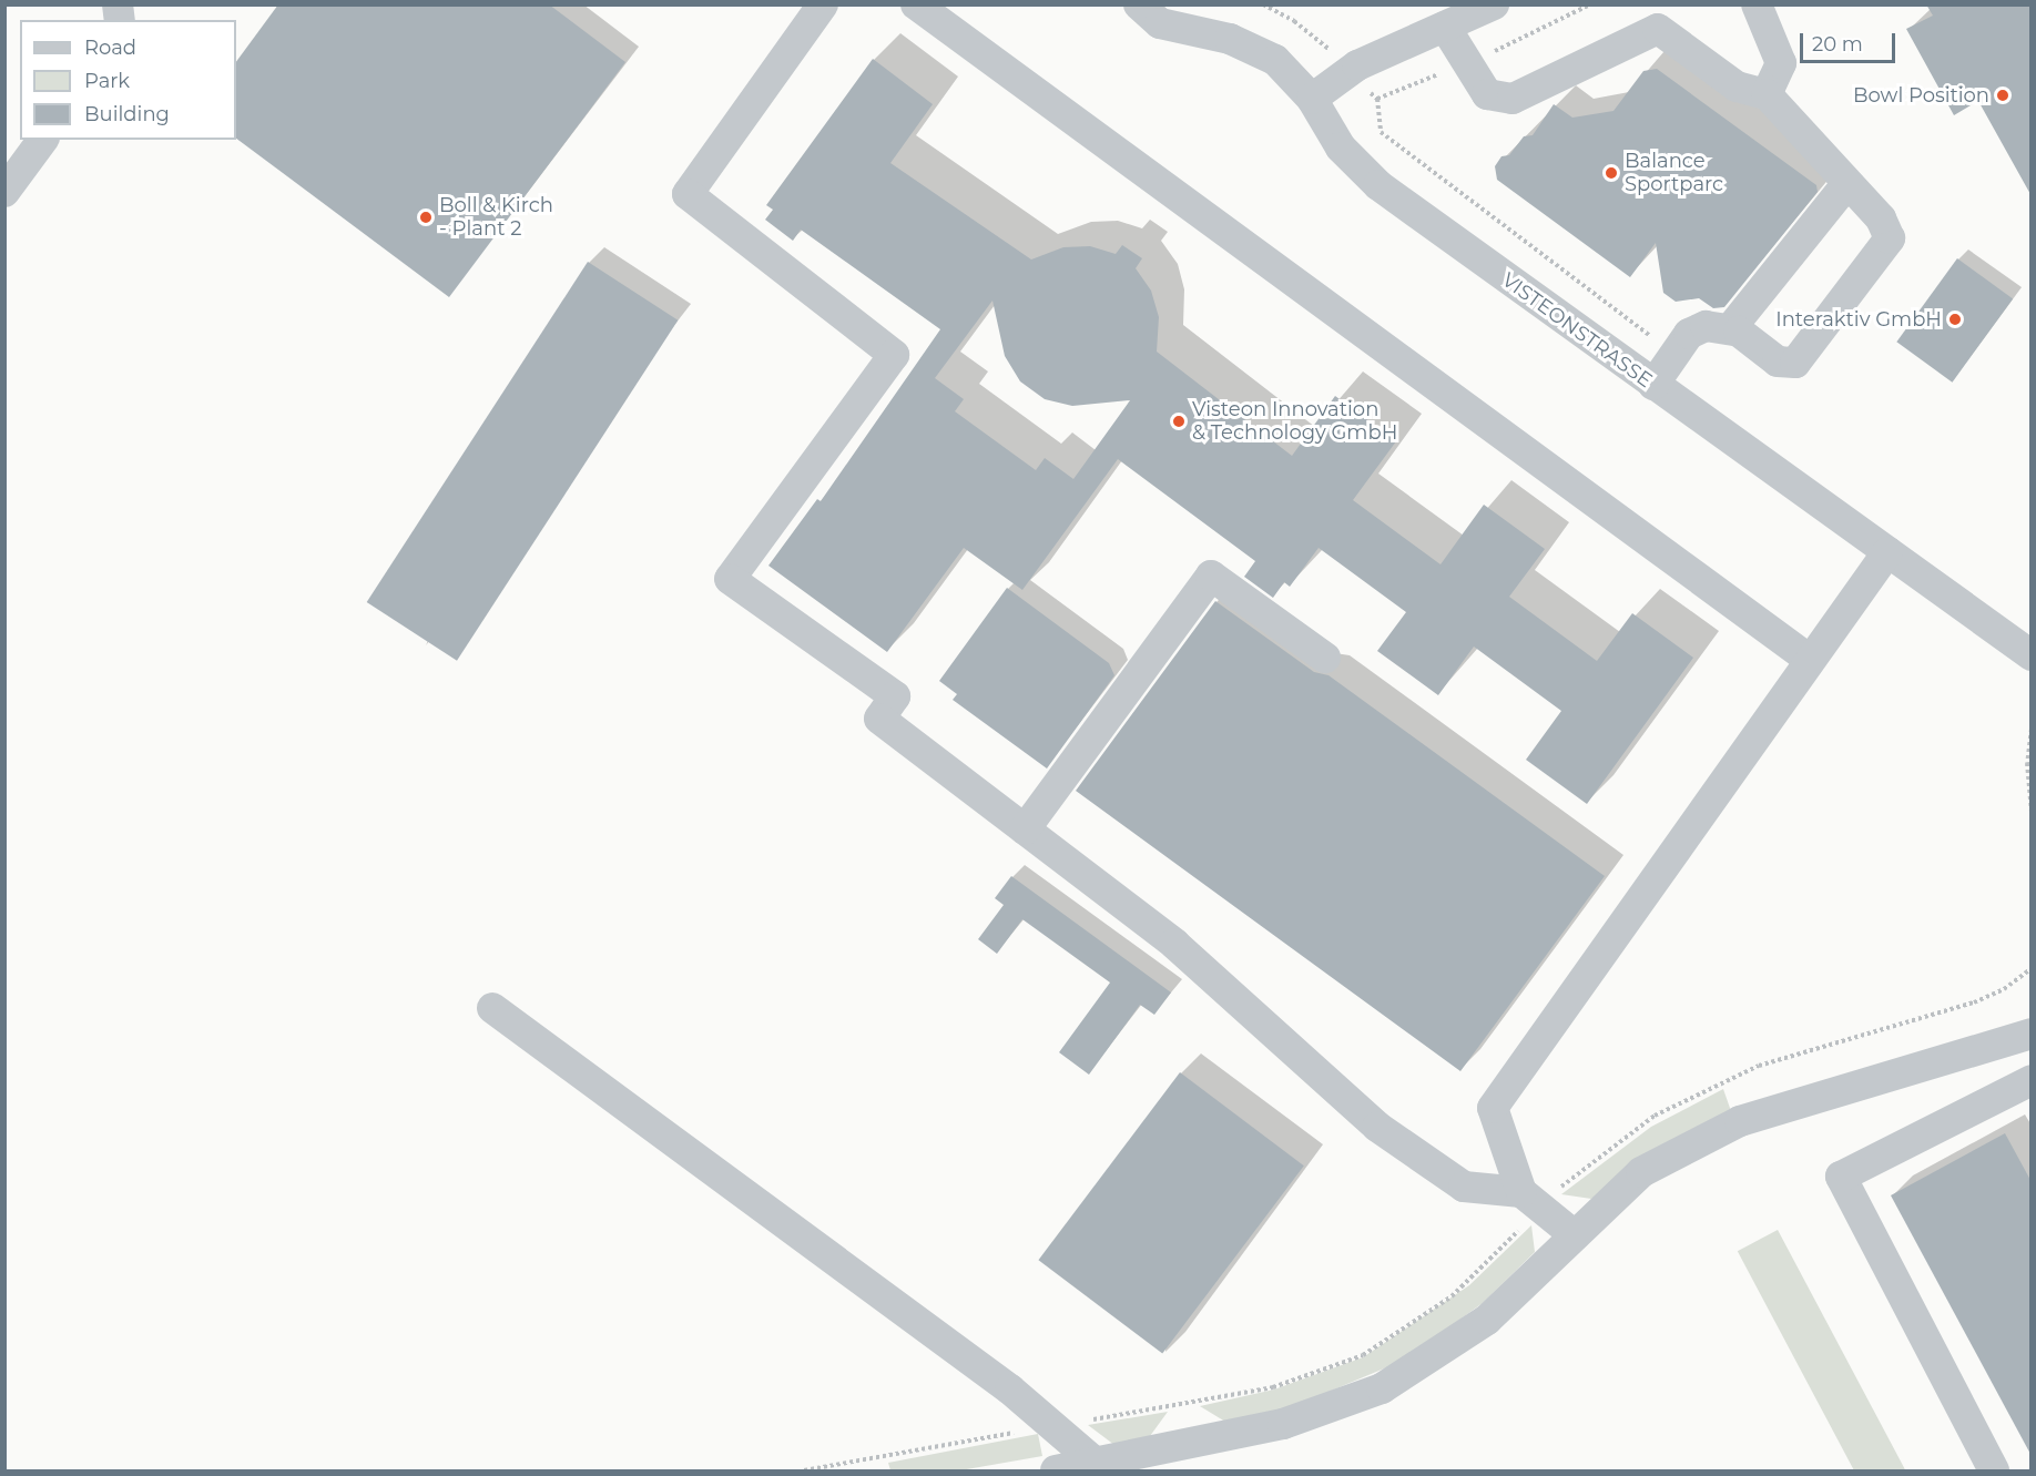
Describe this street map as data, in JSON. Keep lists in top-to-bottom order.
{
  "streets": {
    "street": ["VISTEONSTRASSE"]
  },
  "places": [
    "Bowl Position",
    "Balance Sportparc",
    "Boll & Kirch - Plant 2",
    "Interaktiv GmbH",
    "Visteon Innovation & Technology GmbH"
  ],
  "legend": ["Road", "Park", "Building"],
  "scale_bar": "20 m"
}
